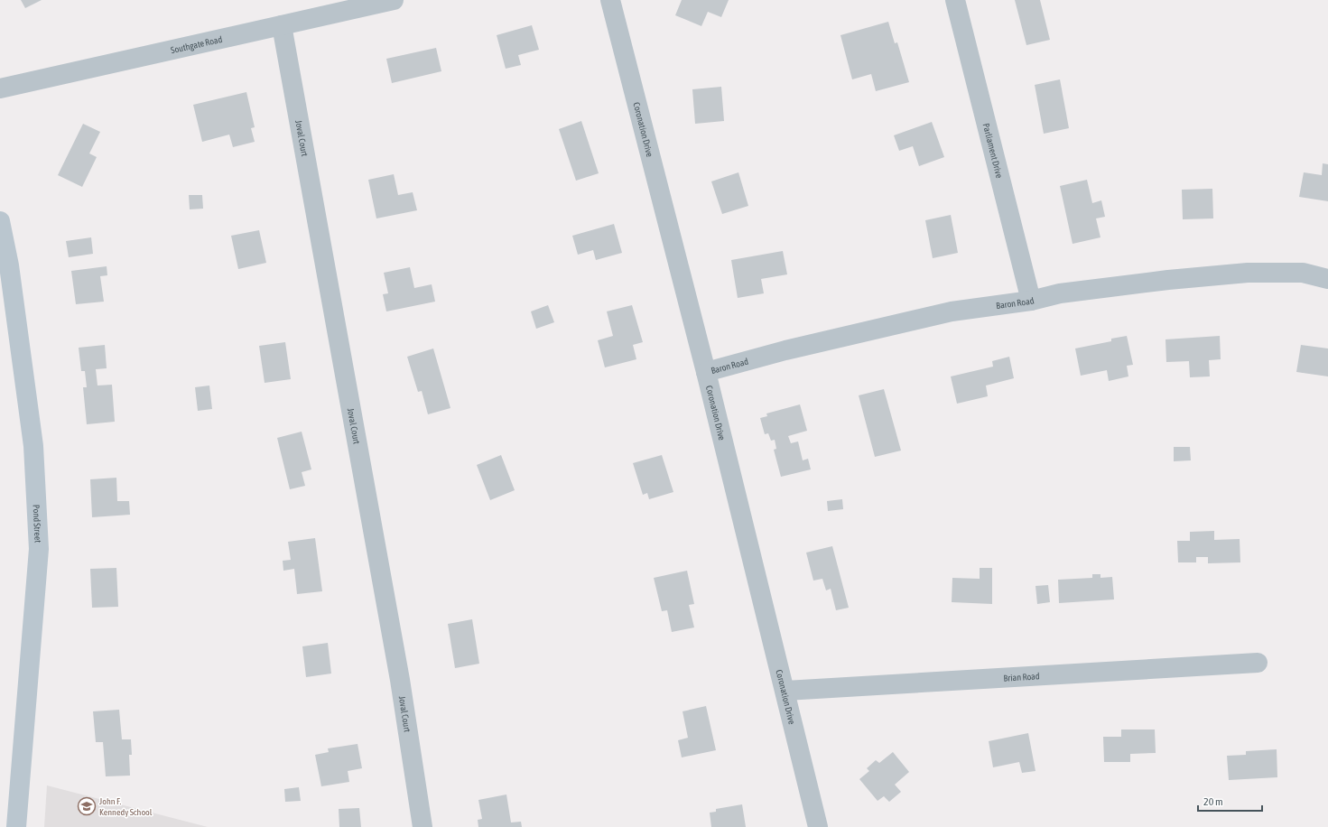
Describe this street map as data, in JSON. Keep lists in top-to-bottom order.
{
  "streets": {
    "main road": ["Pond Street"],
    "street": [
      "Southgate Road",
      "Coronation Drive",
      "Joval Court",
      "Parliament Drive",
      "Baron Road",
      "Brian Road"
    ]
  },
  "crossings": [
    ["Southgate Road", "Joval Court"],
    ["Coronation Drive", "Baron Road"],
    ["Coronation Drive", "Brian Road"],
    ["Parliament Drive", "Baron Road"]
  ],
  "places": {
    "school or university": ["John F. Kennedy School"]
  },
  "scale_bar": "20 m"
}
